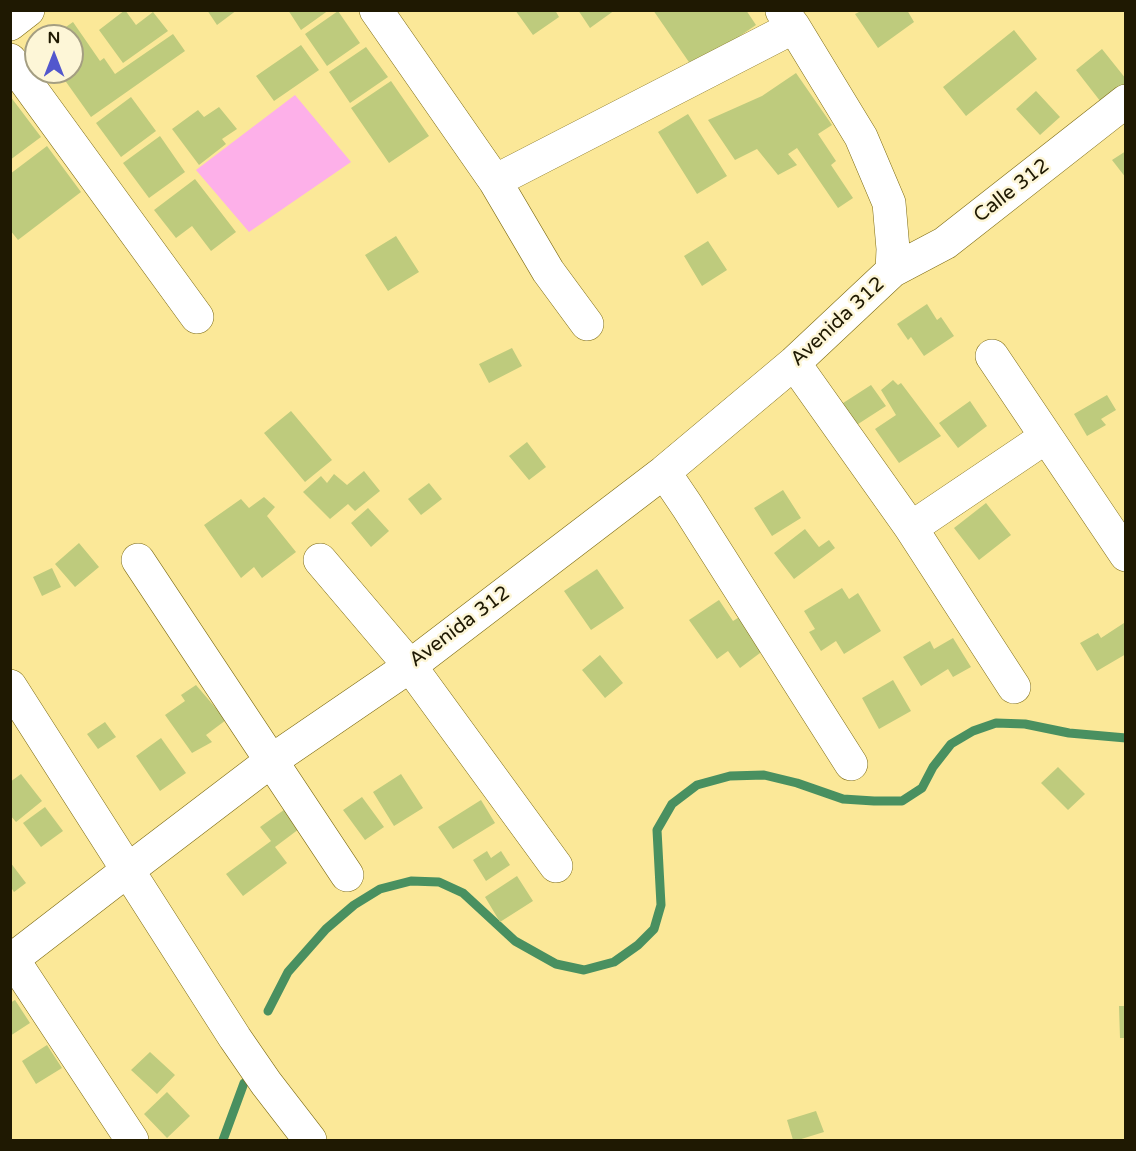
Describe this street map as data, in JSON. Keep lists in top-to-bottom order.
{
  "streets": {
    "street": ["Calle 312", "Avenida 312"]
  },
  "crossings": [
    ["Calle 312", "Avenida 312"]
  ],
  "north": "top"
}
